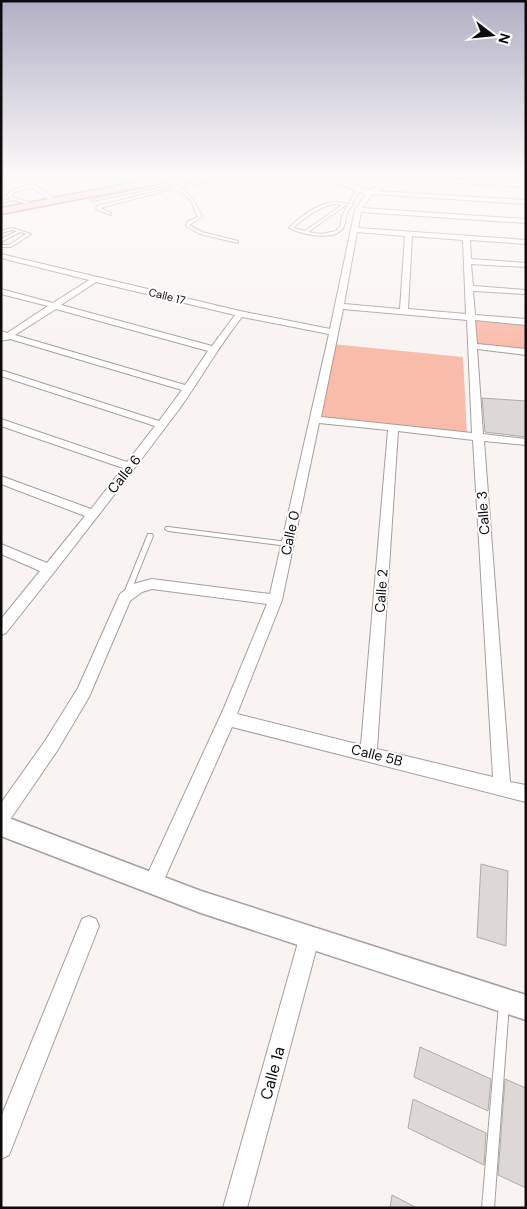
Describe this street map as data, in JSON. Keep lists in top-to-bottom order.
{
  "streets": {
    "street": [
      "Calle 17",
      "Calle 6",
      "Calle 3",
      "Calle 0",
      "Calle 2",
      "Calle 5B",
      "Calle 1a"
    ]
  },
  "crossings": [
    ["Calle 17", "Calle 6"],
    ["Calle 17", "Calle 0"],
    ["Calle 3", "Calle 5B"],
    ["Calle 0", "Calle 5B"],
    ["Calle 2", "Calle 5B"]
  ],
  "north": "right"
}
